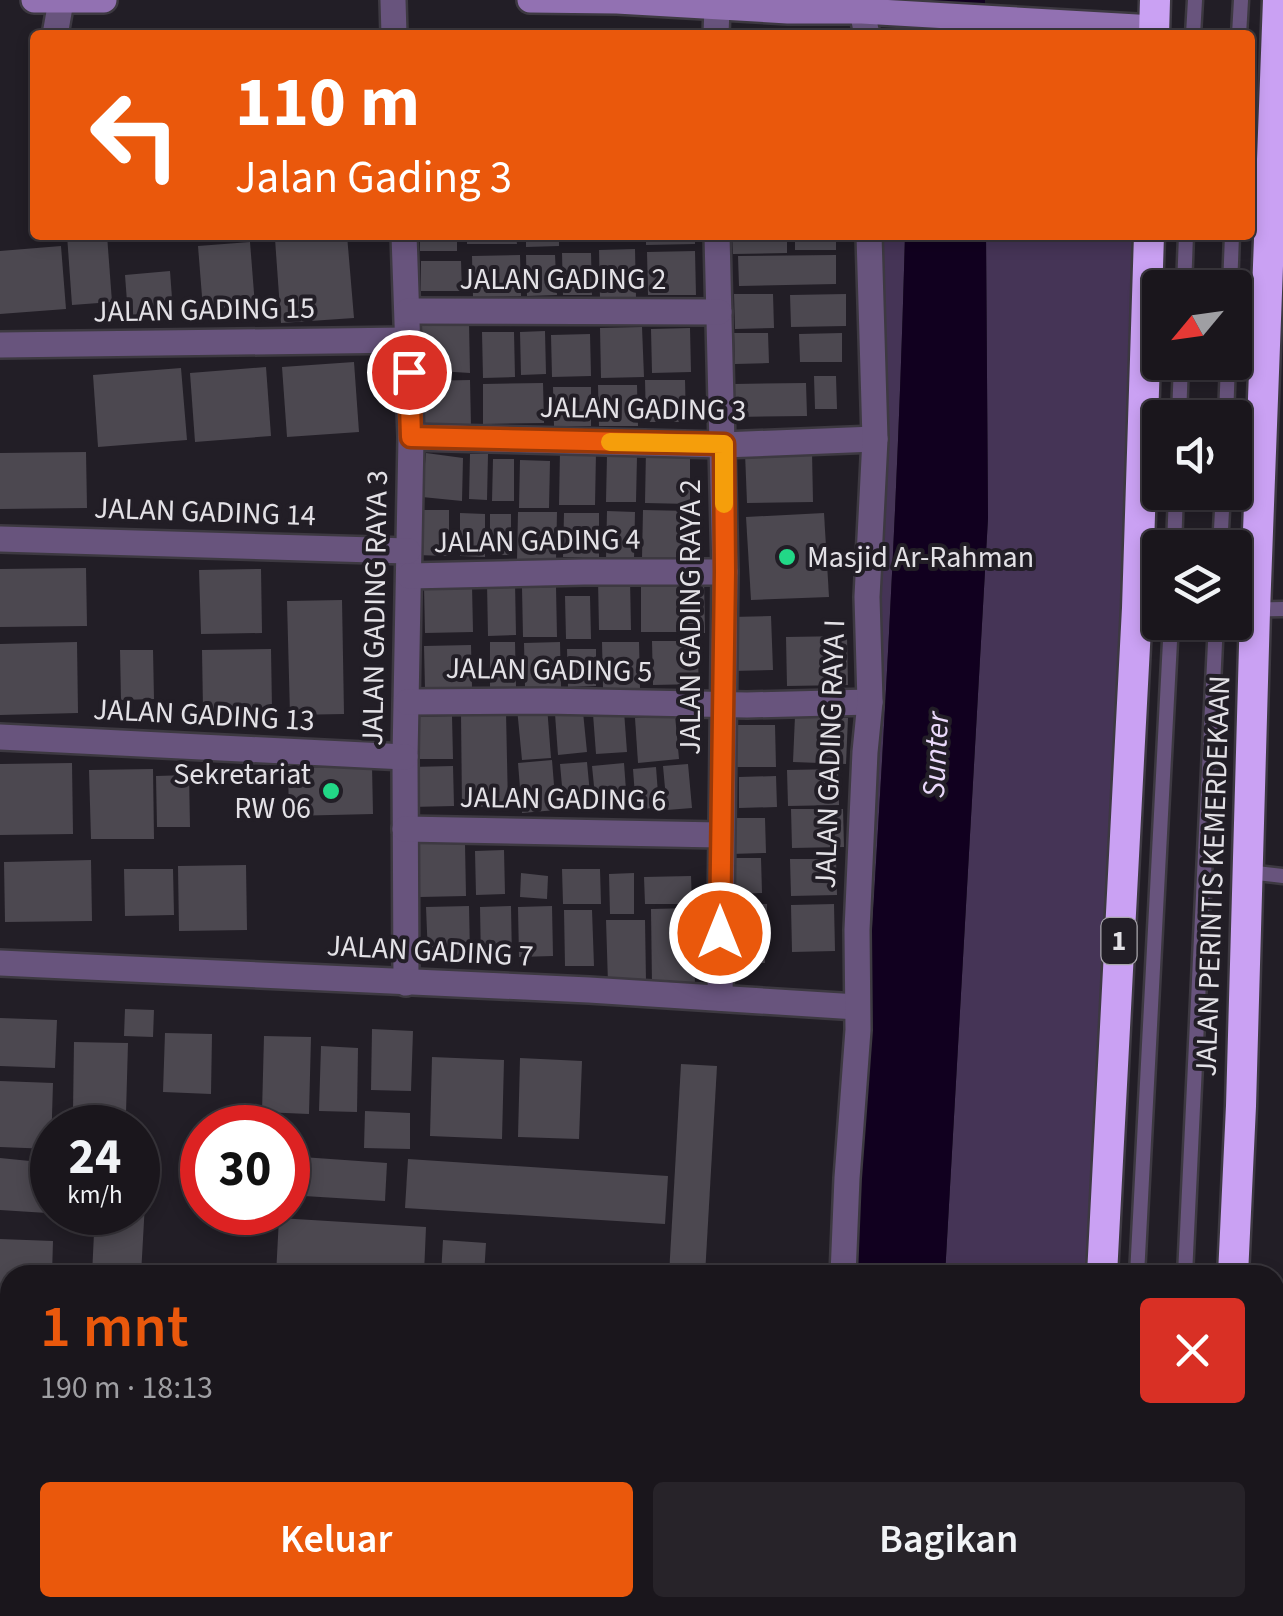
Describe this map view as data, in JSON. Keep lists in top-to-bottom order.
{
  "streets": {
    "highway": ["JALAN PERINTIS KEMERDEKAAN", "1"],
    "street": [
      "JALAN GADING 2",
      "JALAN GADING 15",
      "JALAN GADING 3",
      "JALAN GADING 14",
      "JALAN GADING 4",
      "JALAN GADING RAYA 3",
      "JALAN GADING RAYA 2",
      "JALAN GADING 5",
      "JALAN GADING 13",
      "JALAN GADING RAYA I",
      "JALAN GADING 6",
      "JALAN GADING 7"
    ]
  },
  "crossings": [
    ["JALAN GADING 2", "JALAN GADING RAYA 3"],
    ["JALAN GADING 2", "JALAN GADING RAYA 2"],
    ["JALAN GADING 15", "JALAN GADING RAYA 3"],
    ["JALAN GADING 3", "JALAN GADING RAYA 3"],
    ["JALAN GADING 3", "JALAN GADING RAYA 2"],
    ["JALAN GADING 3", "JALAN GADING RAYA I"],
    ["JALAN GADING 14", "JALAN GADING 4"],
    ["JALAN GADING 14", "JALAN GADING RAYA 3"],
    ["JALAN GADING 4", "JALAN GADING RAYA 3"],
    ["JALAN GADING 4", "JALAN GADING RAYA 2"],
    ["JALAN GADING RAYA 3", "JALAN GADING 5"],
    ["JALAN GADING RAYA 3", "JALAN GADING 13"],
    ["JALAN GADING RAYA 3", "JALAN GADING 6"],
    ["JALAN GADING RAYA 3", "JALAN GADING 7"],
    ["JALAN GADING RAYA 2", "JALAN GADING 5"],
    ["JALAN GADING RAYA 2", "JALAN GADING 6"],
    ["JALAN GADING RAYA 2", "JALAN GADING 7"],
    ["JALAN GADING 5", "JALAN GADING RAYA I"],
    ["JALAN GADING RAYA I", "JALAN GADING 7"]
  ],
  "water": ["Sunter"],
  "places": ["Masjid Ar-Rahman", "Sekretariat RW 06"],
  "north": "bottom left",
  "page": {
    "turn": ["110 m", "Jalan Gading 3"],
    "speed": "24 km/h",
    "limit": "30",
    "heading": ["1 mnt", "190 m · 18:13"],
    "buttons": ["Keluar", "Bagikan"]
  }
}
